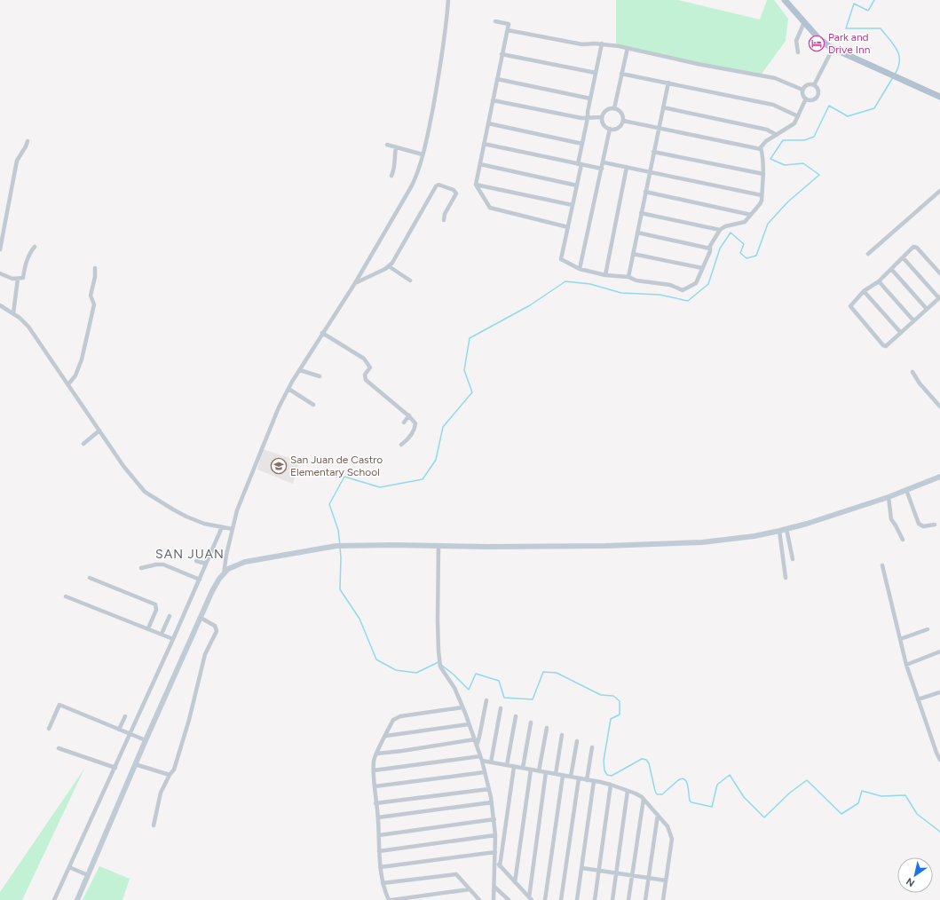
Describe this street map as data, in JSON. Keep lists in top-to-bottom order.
{
  "districts": ["SAN JUAN"],
  "places": {
    "hotel": ["Park and Drive Inn"],
    "school or university": ["San Juan de Castro Elementary School"]
  },
  "north": "bottom left"
}
